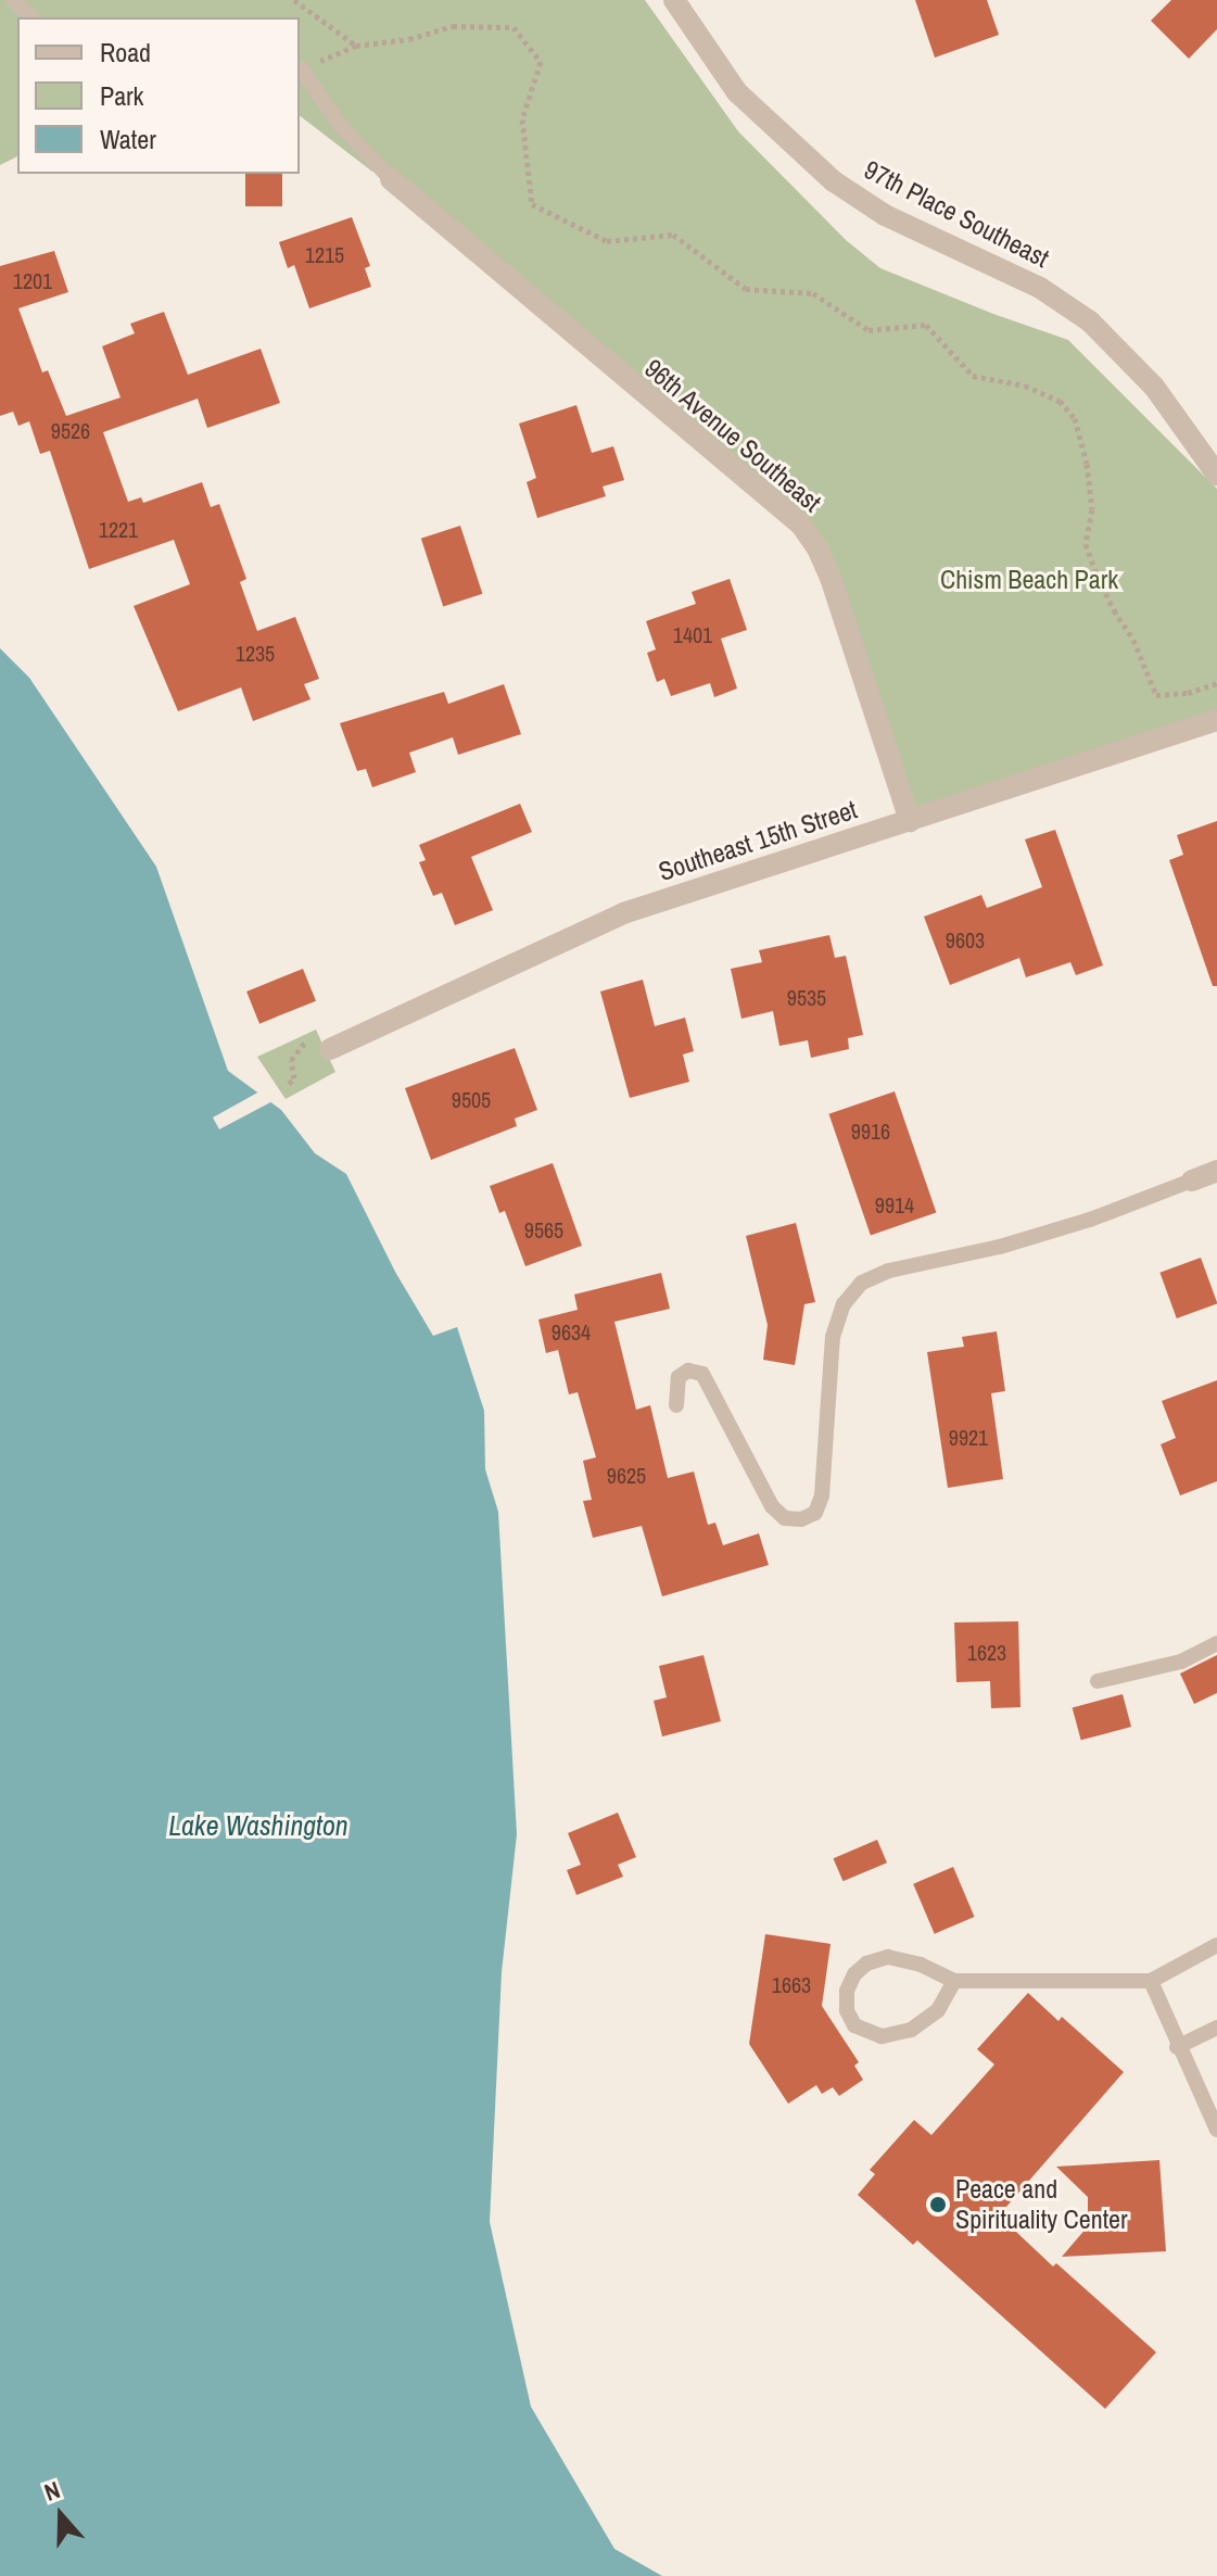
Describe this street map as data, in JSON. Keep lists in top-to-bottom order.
{
  "streets": {
    "street": ["97th Place Southeast", "96th Avenue Southeast", "Southeast 15th Street"]
  },
  "crossings": [
    ["96th Avenue Southeast", "Southeast 15th Street"]
  ],
  "water": ["Lake Washington"],
  "parks": ["Chism Beach Park"],
  "places": ["Peace and Spirituality Center"],
  "house_numbers": [
    "1215",
    "1201",
    "9526",
    "1221",
    "1401",
    "1235",
    "9603",
    "9535",
    "9505",
    "9916",
    "9914",
    "9565",
    "9634",
    "9921",
    "9625",
    "1623",
    "1663"
  ],
  "legend": ["Road", "Park", "Water"],
  "north": "top"
}
